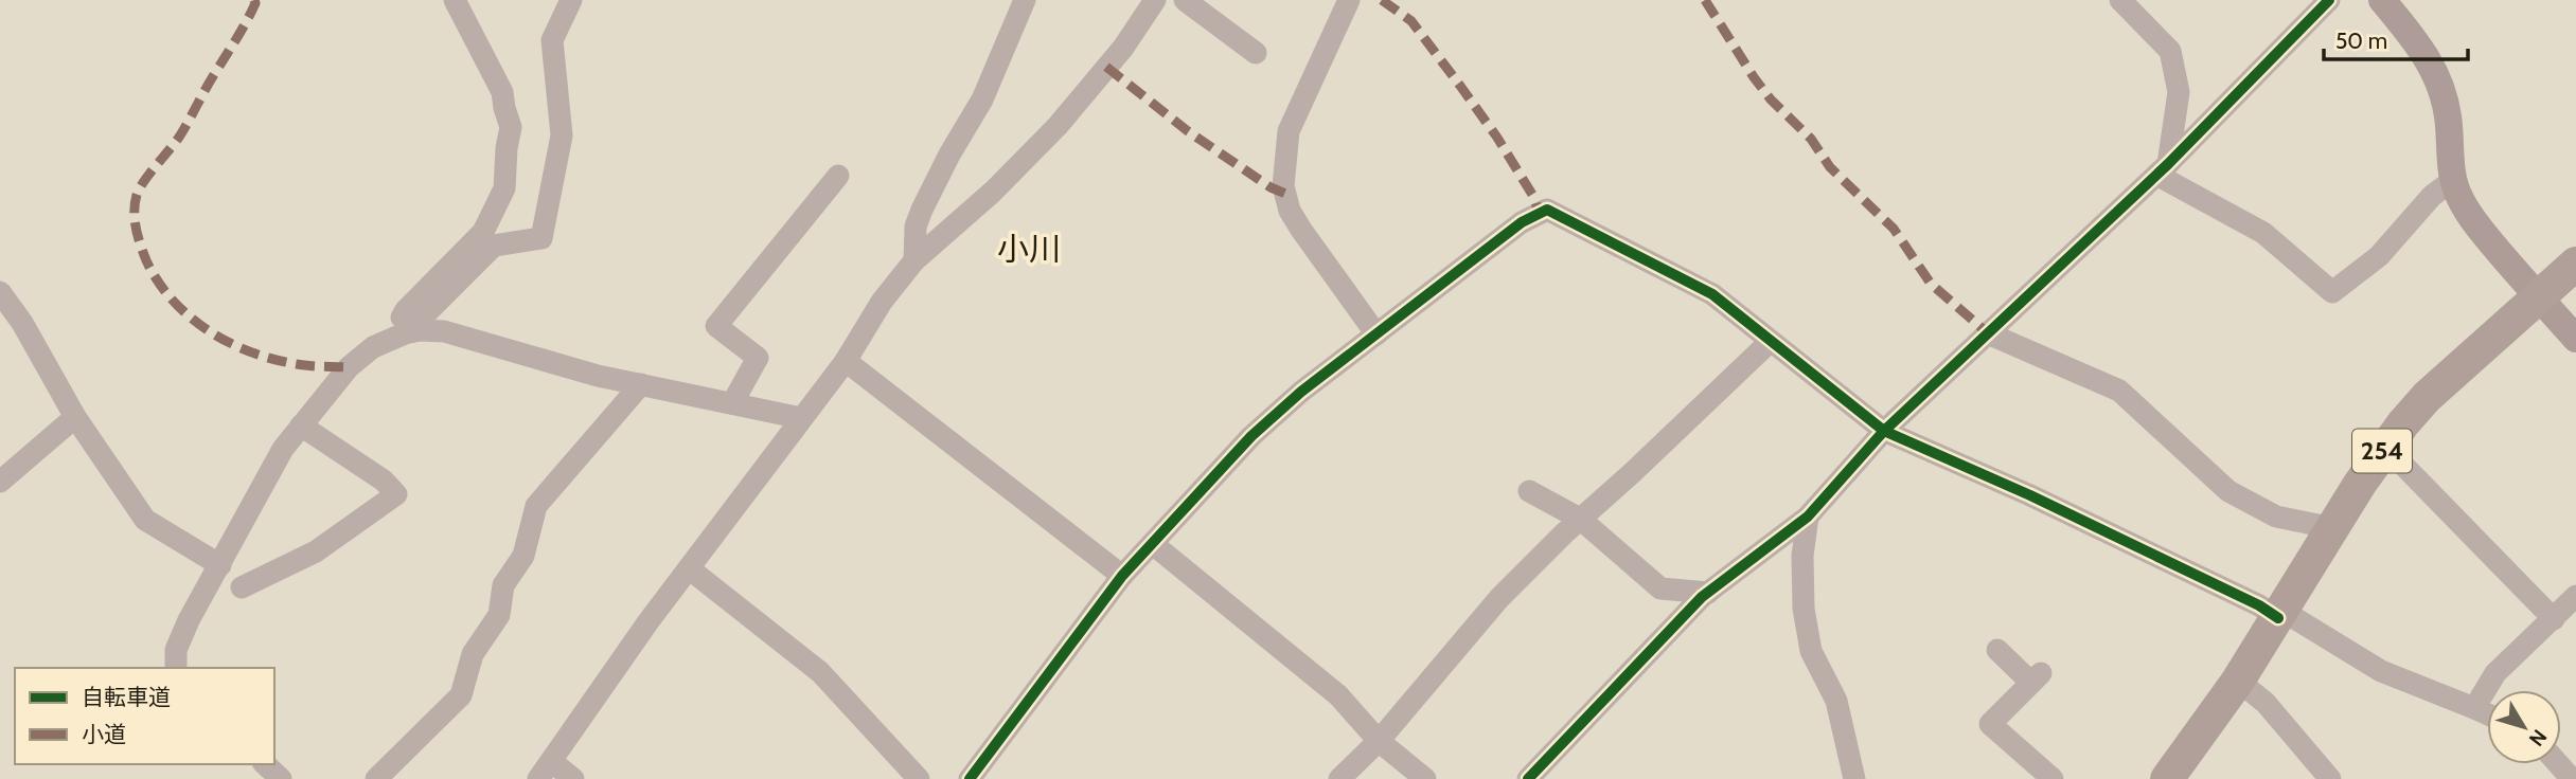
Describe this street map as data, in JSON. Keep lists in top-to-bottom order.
{
  "streets": {
    "highway": ["254"]
  },
  "districts": ["小川"],
  "legend": ["自転車道", "小道"],
  "scale_bar": "50 m",
  "north": "bottom right"
}
